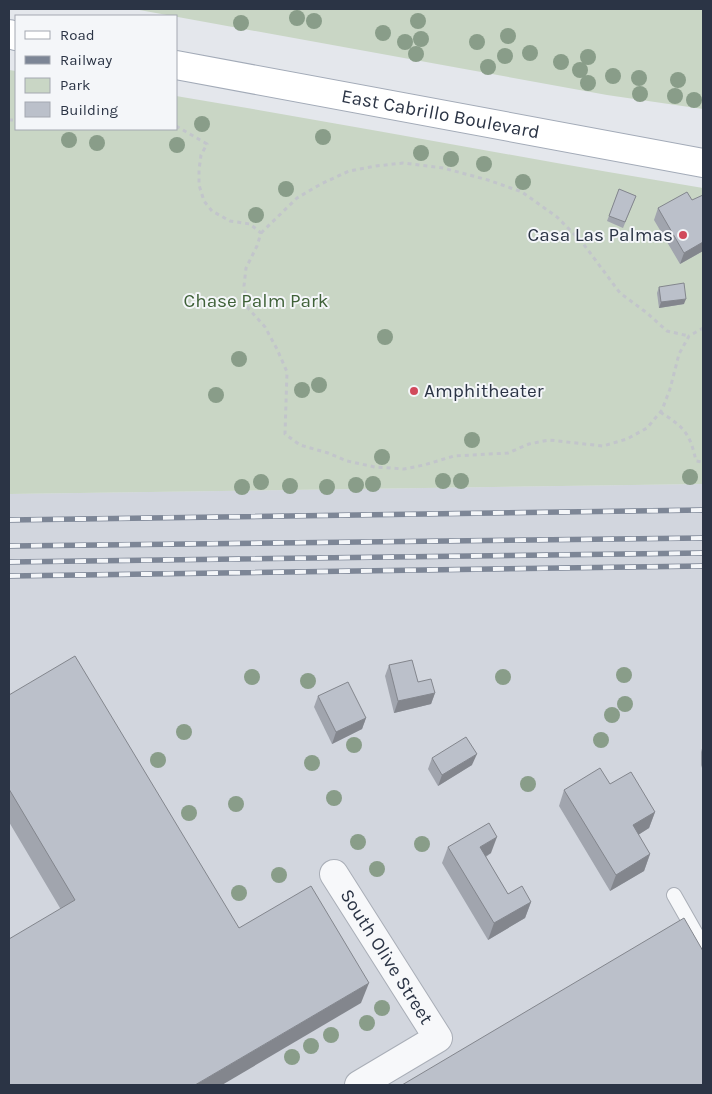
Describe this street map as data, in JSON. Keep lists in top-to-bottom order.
{
  "streets": {
    "main road": ["East Cabrillo Boulevard"],
    "street": ["South Olive Street"]
  },
  "parks": ["Chase Palm Park"],
  "places": ["Casa Las Palmas", "Amphitheater"],
  "legend": [
    "Road",
    "Railway",
    "Park",
    "Building"
  ]
}
